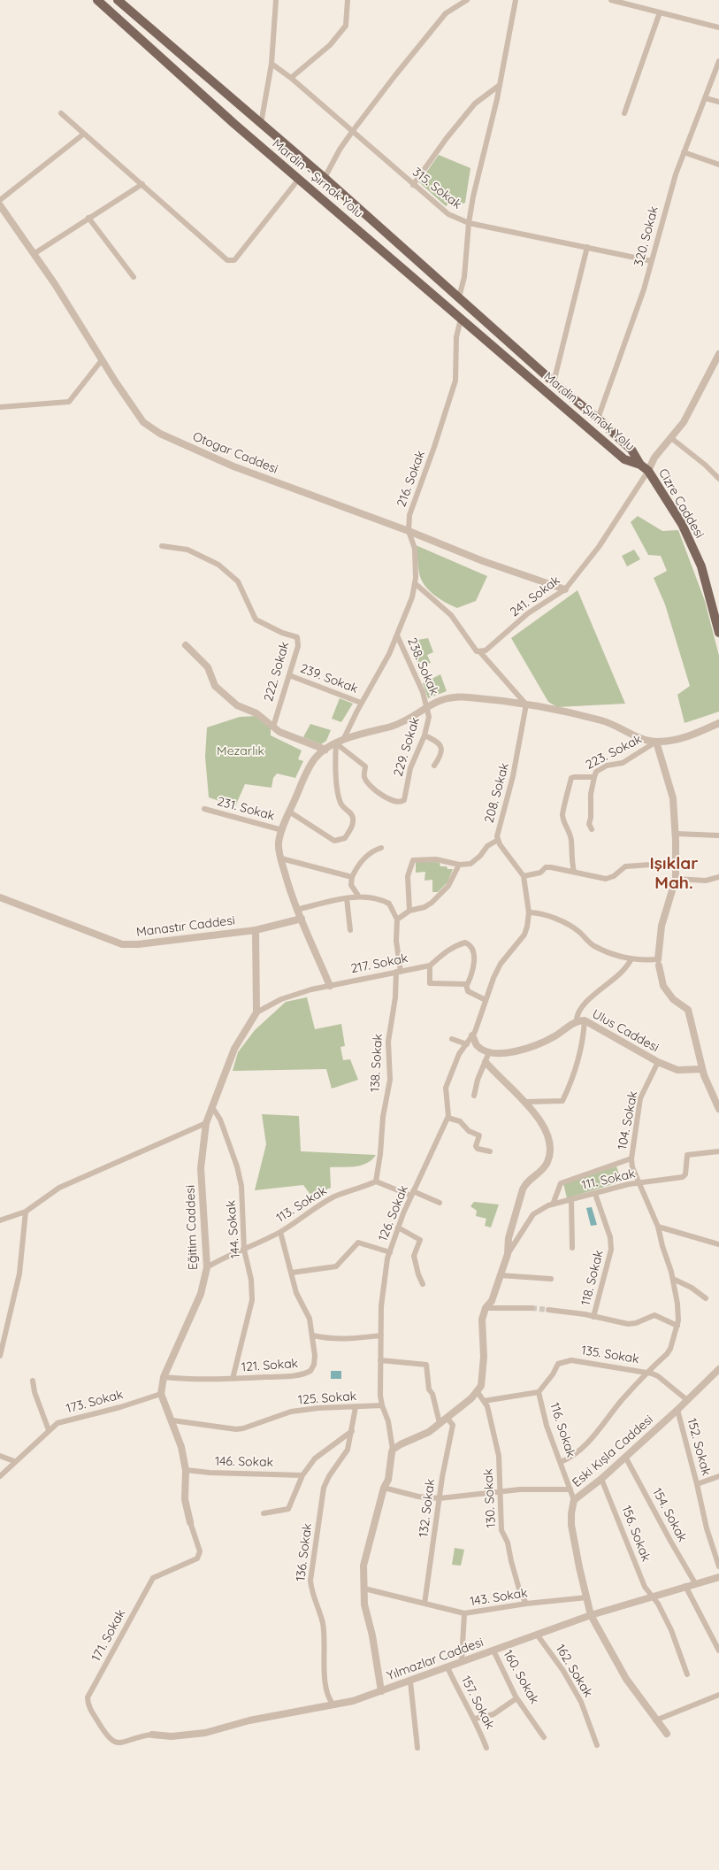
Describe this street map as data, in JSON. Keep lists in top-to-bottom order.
{
  "streets": {
    "main road": ["Mardin - Şırnak Yolu", "Cizre Caddesi"],
    "street": [
      "315. Sokak",
      "320. Sokak",
      "Otogar Caddesi",
      "216. Sokak",
      "241. Sokak",
      "238. Sokak",
      "222. Sokak",
      "239. Sokak",
      "229. Sokak",
      "223. Sokak",
      "208. Sokak",
      "231. Sokak",
      "Manastır Caddesi",
      "217. Sokak",
      "Ulus Caddesi",
      "138. Sokak",
      "104. Sokak",
      "111. Sokak",
      "113. Sokak",
      "126. Sokak",
      "Eğitim Caddesi",
      "144. Sokak",
      "118. Sokak",
      "135. Sokak",
      "121. Sokak",
      "125. Sokak",
      "173. Sokak",
      "116. Sokak",
      "152. Sokak",
      "Eski Kışla Caddesi",
      "146. Sokak",
      "130. Sokak",
      "132. Sokak",
      "154. Sokak",
      "156. Sokak",
      "136. Sokak",
      "143. Sokak",
      "171. Sokak",
      "Yılmazlar Caddesi",
      "162. Sokak",
      "160. Sokak",
      "157. Sokak"
    ]
  },
  "crossings": [
    ["Mardin - Şırnak Yolu", "320. Sokak"],
    ["Mardin - Şırnak Yolu", "216. Sokak"],
    ["Mardin - Şırnak Yolu", "Cizre Caddesi"],
    ["Mardin - Şırnak Yolu", "241. Sokak"],
    ["315. Sokak", "320. Sokak"],
    ["Otogar Caddesi", "216. Sokak"],
    ["Otogar Caddesi", "241. Sokak"],
    ["216. Sokak", "238. Sokak"],
    ["216. Sokak", "239. Sokak"],
    ["Cizre Caddesi", "241. Sokak"],
    ["238. Sokak", "229. Sokak"],
    ["222. Sokak", "239. Sokak"],
    ["208. Sokak", "126. Sokak"],
    ["217. Sokak", "138. Sokak"],
    ["217. Sokak", "Eğitim Caddesi"],
    ["Ulus Caddesi", "104. Sokak"],
    ["138. Sokak", "113. Sokak"],
    ["104. Sokak", "111. Sokak"],
    ["104. Sokak", "135. Sokak"],
    ["104. Sokak", "116. Sokak"],
    ["111. Sokak", "118. Sokak"],
    ["113. Sokak", "Eğitim Caddesi"],
    ["113. Sokak", "144. Sokak"],
    ["113. Sokak", "121. Sokak"],
    ["126. Sokak", "125. Sokak"],
    ["Eğitim Caddesi", "144. Sokak"],
    ["Eğitim Caddesi", "121. Sokak"],
    ["Eğitim Caddesi", "173. Sokak"],
    ["144. Sokak", "121. Sokak"],
    ["135. Sokak", "116. Sokak"],
    ["135. Sokak", "Eski Kışla Caddesi"],
    ["125. Sokak", "136. Sokak"],
    ["116. Sokak", "Eski Kışla Caddesi"],
    ["152. Sokak", "Eski Kışla Caddesi"],
    ["Eski Kışla Caddesi", "154. Sokak"],
    ["Eski Kışla Caddesi", "156. Sokak"],
    ["Eski Kışla Caddesi", "143. Sokak"],
    ["Eski Kışla Caddesi", "Yılmazlar Caddesi"],
    ["130. Sokak", "143. Sokak"],
    ["132. Sokak", "143. Sokak"],
    ["154. Sokak", "Yılmazlar Caddesi"],
    ["156. Sokak", "Yılmazlar Caddesi"],
    ["136. Sokak", "Yılmazlar Caddesi"],
    ["171. Sokak", "Yılmazlar Caddesi"],
    ["Yılmazlar Caddesi", "162. Sokak"],
    ["Yılmazlar Caddesi", "160. Sokak"],
    ["Yılmazlar Caddesi", "157. Sokak"]
  ],
  "districts": ["Işıklar Mah."],
  "parks": ["Mezarlık"]
}
